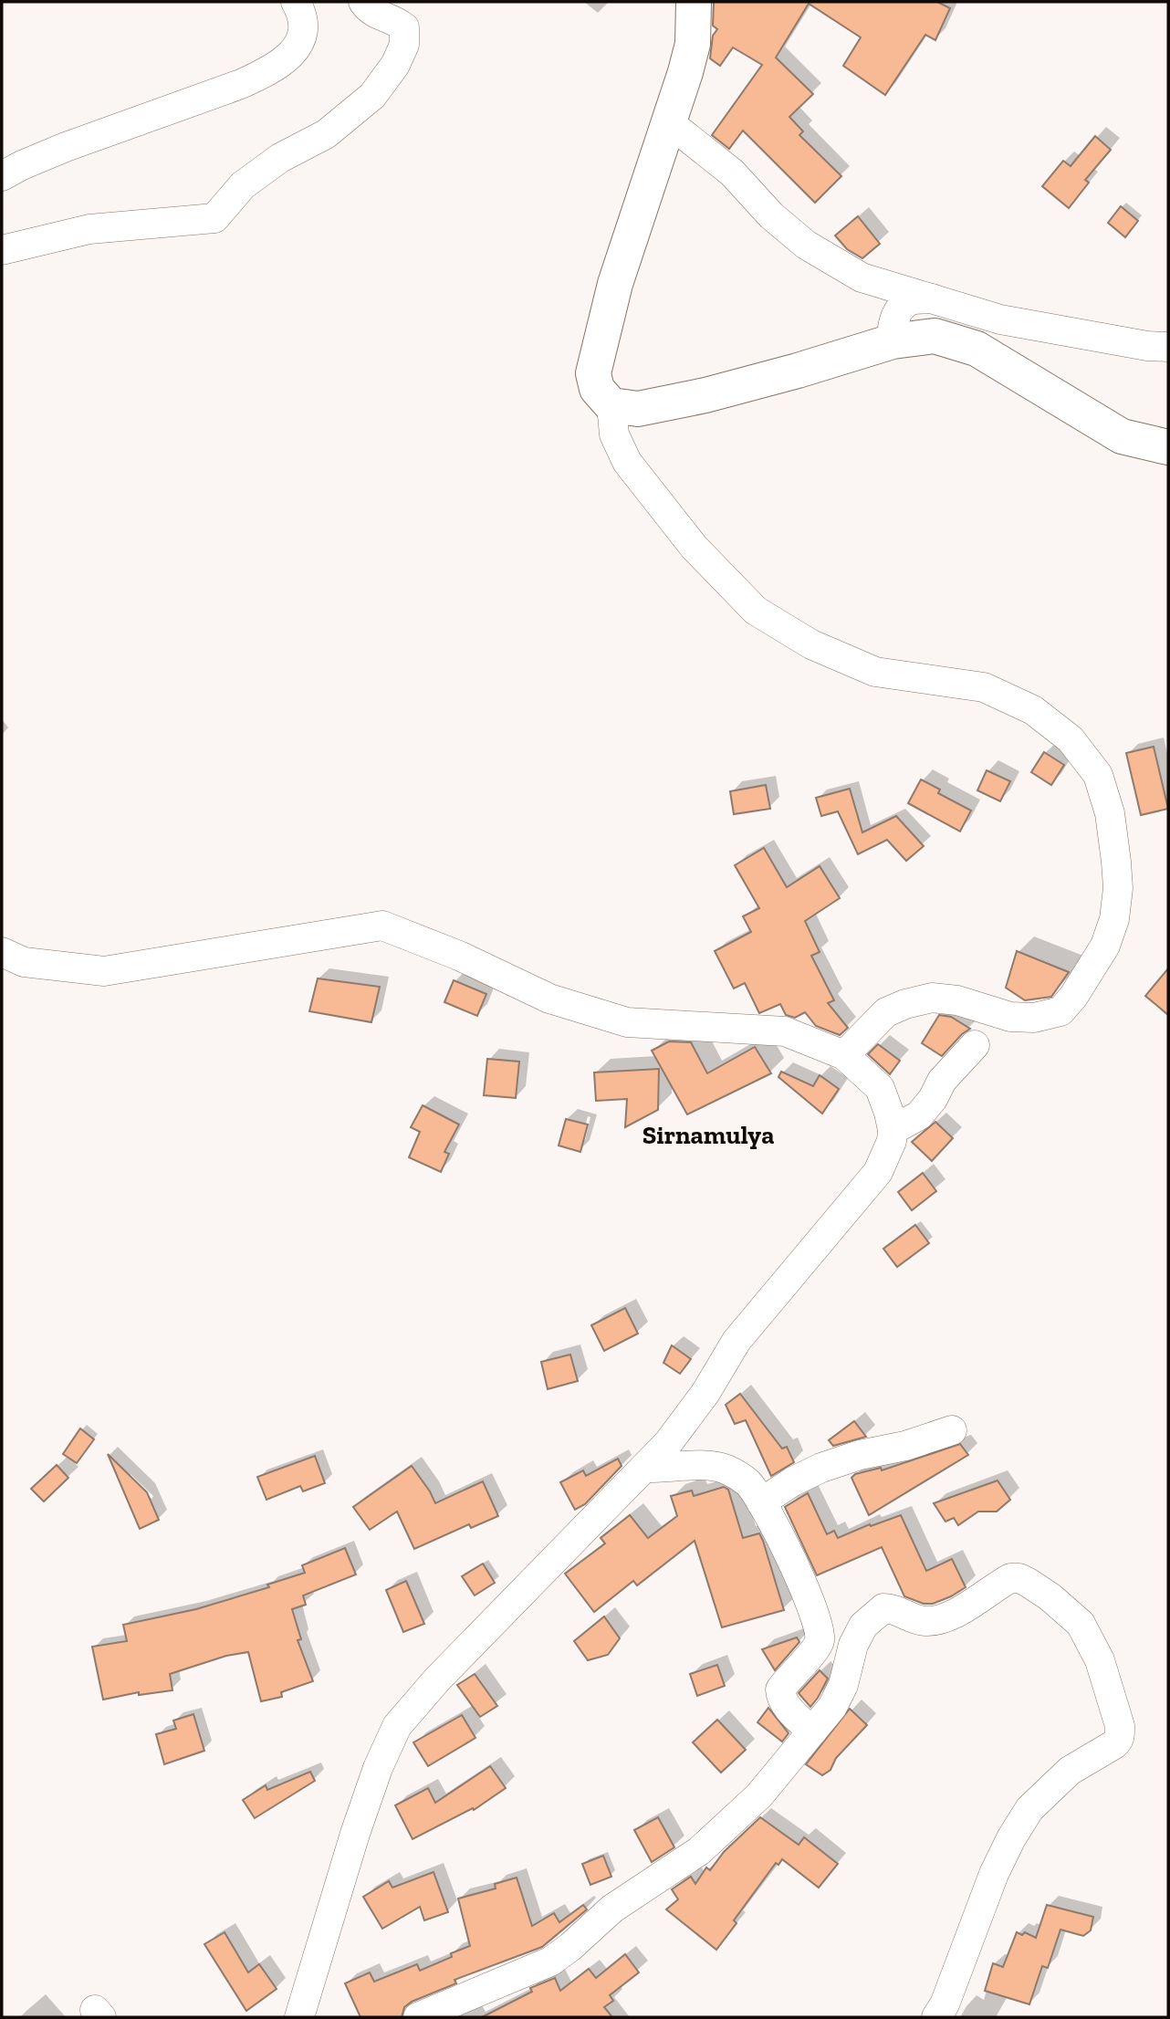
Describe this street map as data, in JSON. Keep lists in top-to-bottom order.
{
  "districts": ["Sirnamulya"]
}
